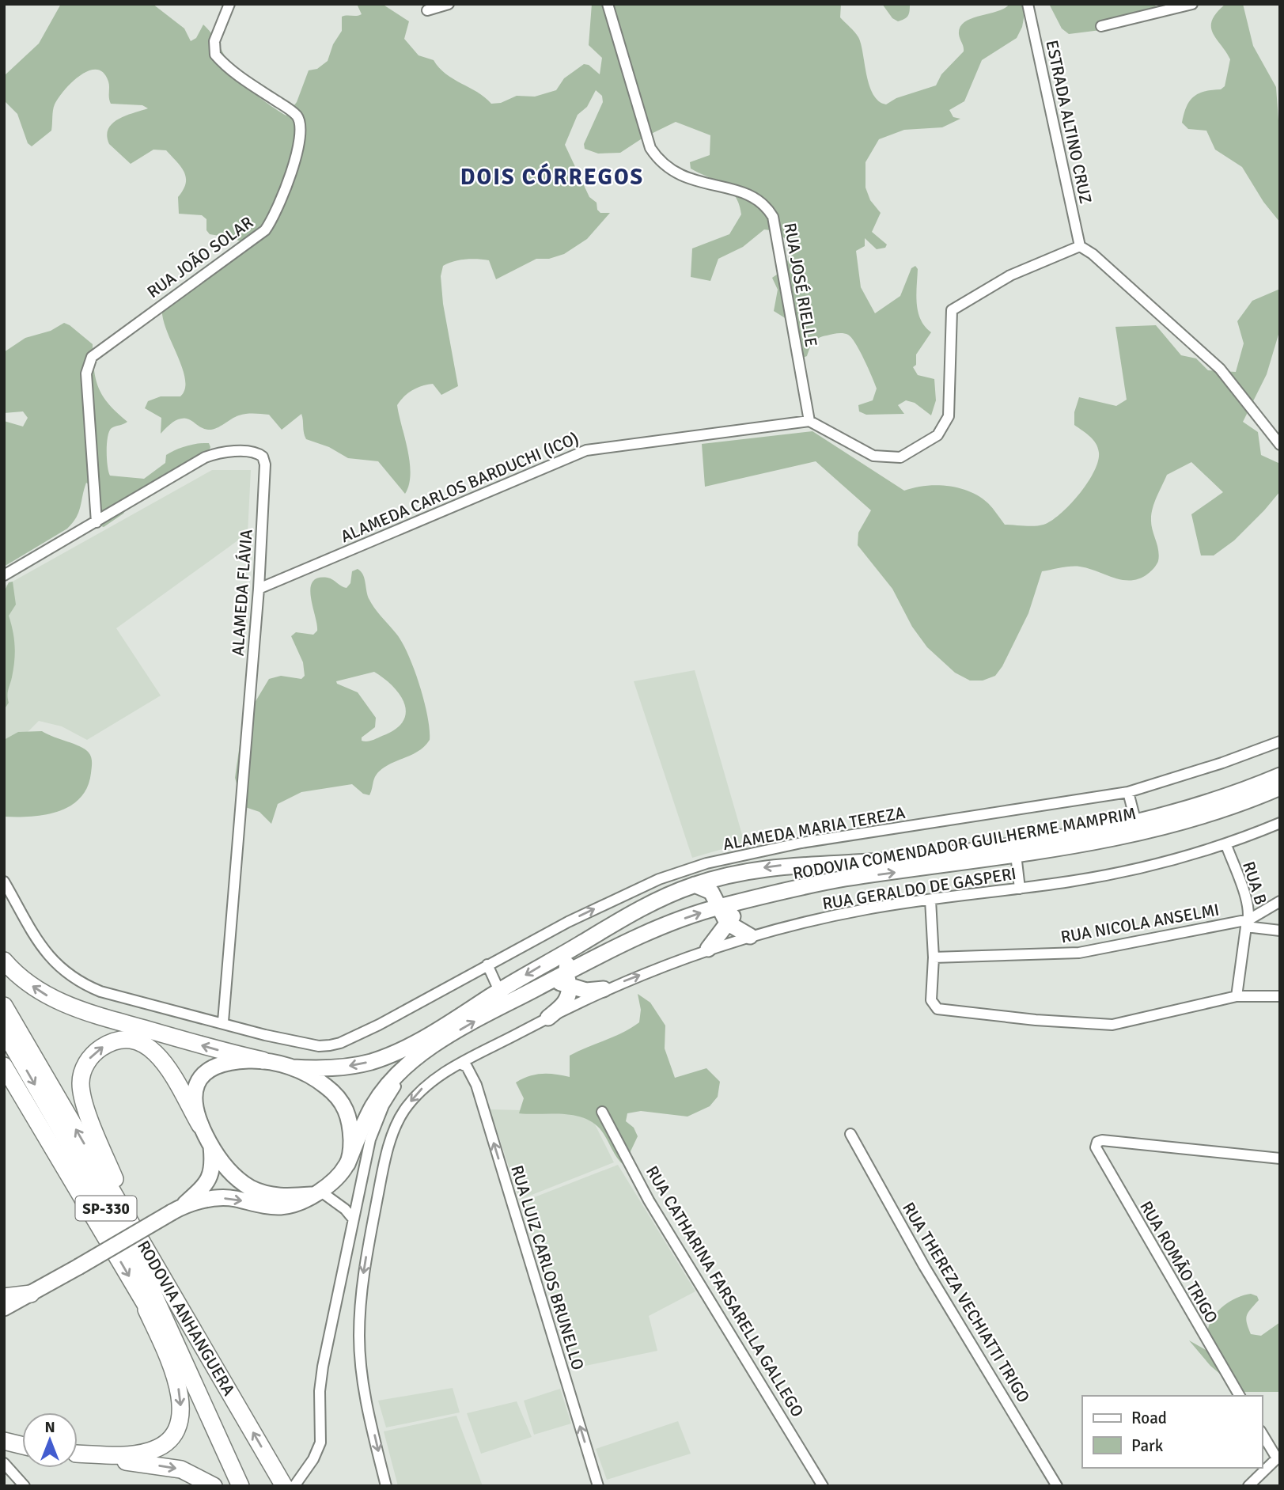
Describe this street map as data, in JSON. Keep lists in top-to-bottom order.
{
  "streets": {
    "highway": ["SP-330", "RODOVIA ANHANGUERA"],
    "main road": ["RODOVIA COMENDADOR GUILHERME MAMPRIM"],
    "street": [
      "ESTRADA ALTINO CRUZ",
      "RUA JOÃO SOLAR",
      "RUA JOSÉ RIELLE",
      "ALAMEDA CARLOS BARDUCHI (ICO)",
      "ALAMEDA FLÁVIA",
      "ALAMEDA MARIA TEREZA",
      "RUA B",
      "RUA GERALDO DE GASPERI",
      "RUA NICOLA ANSELMI",
      "RUA ROMÃO TRIGO",
      "RUA LUIZ CARLOS BRUNELLO",
      "RUA CATHARINA FARSARELLA GALLEGO",
      "RUA THEREZA VECHIATTI TRIGO"
    ]
  },
  "crossings": [
    ["RUA JOÃO SOLAR", "ALAMEDA FLÁVIA"],
    ["RUA JOSÉ RIELLE", "ALAMEDA CARLOS BARDUCHI (ICO)"],
    ["ALAMEDA CARLOS BARDUCHI (ICO)", "ALAMEDA FLÁVIA"],
    ["ALAMEDA FLÁVIA", "ALAMEDA MARIA TEREZA"],
    ["RUA B", "RUA GERALDO DE GASPERI"],
    ["RUA B", "RUA NICOLA ANSELMI"],
    ["RUA GERALDO DE GASPERI", "RUA LUIZ CARLOS BRUNELLO"]
  ],
  "one_way": ["RUA LUIZ CARLOS BRUNELLO"],
  "districts": ["DOIS CÓRREGOS"],
  "legend": ["Road", "Park"],
  "north": "top"
}
